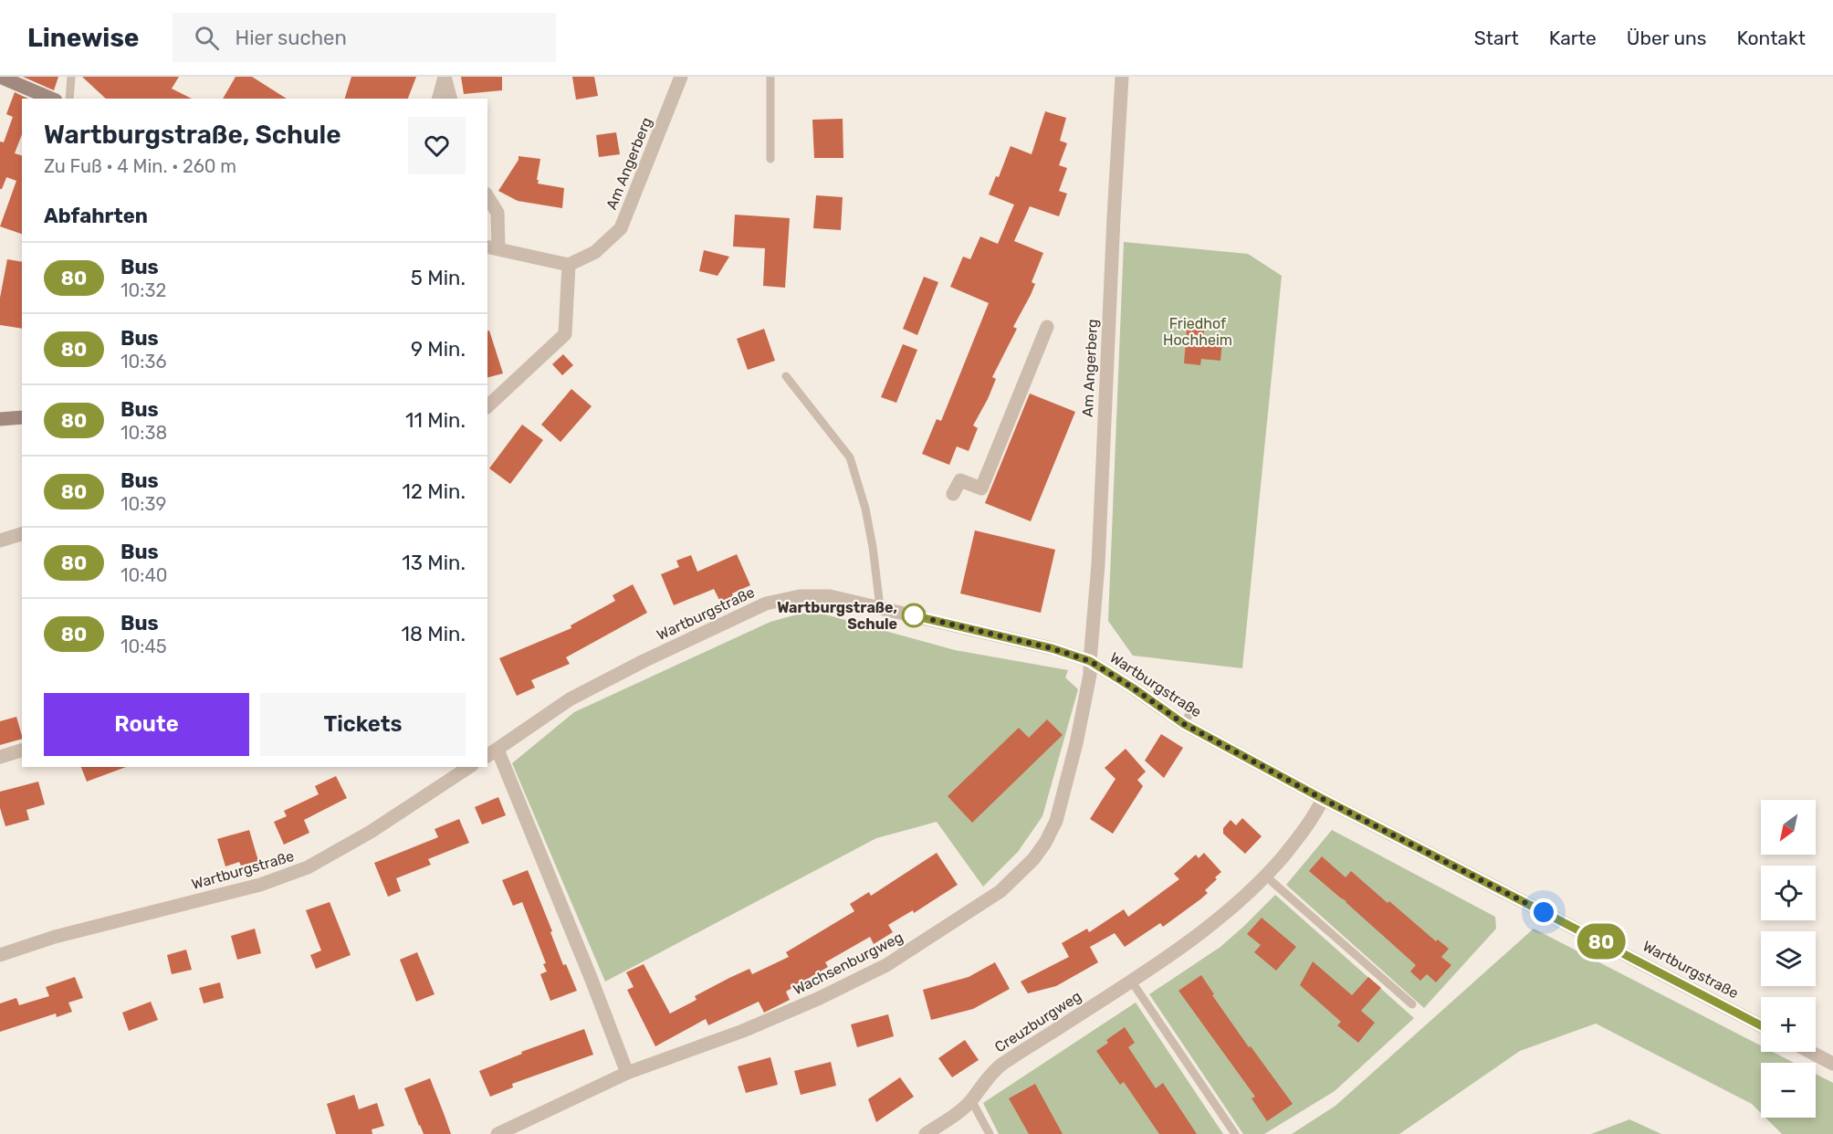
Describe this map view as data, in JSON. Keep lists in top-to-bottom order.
{
  "streets": {
    "street": [
      "Am Angerberg",
      "Wartburgstraße",
      "Wachsenburgweg",
      "Creuzburgweg"
    ]
  },
  "crossings": [
    ["Am Angerberg", "Wartburgstraße"],
    ["Am Angerberg", "Wachsenburgweg"],
    ["Wartburgstraße", "Wachsenburgweg"],
    ["Wartburgstraße", "Creuzburgweg"]
  ],
  "parks": ["Friedhof Hochheim"],
  "places": ["Wartburgstraße, Schule"],
  "lines": ["bus line 80"],
  "north": "bottom left",
  "page": {
    "header": "Linewise",
    "search": "Hier suchen",
    "nav": [
      "Start",
      "Karte",
      "Über uns",
      "Kontakt"
    ],
    "on_map": "80",
    "heading": [
      ["Wartburgstraße, Schule", "Zu Fuß · 4 Min. · 260 m"],
      "Abfahrten"
    ],
    "list": [
      {
        "mark": "80",
        "name": "Bus",
        "note": "10:32",
        "value": "5 Min."
      },
      {
        "mark": "80",
        "name": "Bus",
        "note": "10:36",
        "value": "9 Min."
      },
      {
        "mark": "80",
        "name": "Bus",
        "note": "10:38",
        "value": "11 Min."
      },
      {
        "mark": "80",
        "name": "Bus",
        "note": "10:39",
        "value": "12 Min."
      },
      {
        "mark": "80",
        "name": "Bus",
        "note": "10:40",
        "value": "13 Min."
      },
      {
        "mark": "80",
        "name": "Bus",
        "note": "10:45",
        "value": "18 Min."
      }
    ],
    "buttons": ["Route", "Tickets"],
    "map_buttons": ["+", "−"]
  }
}
